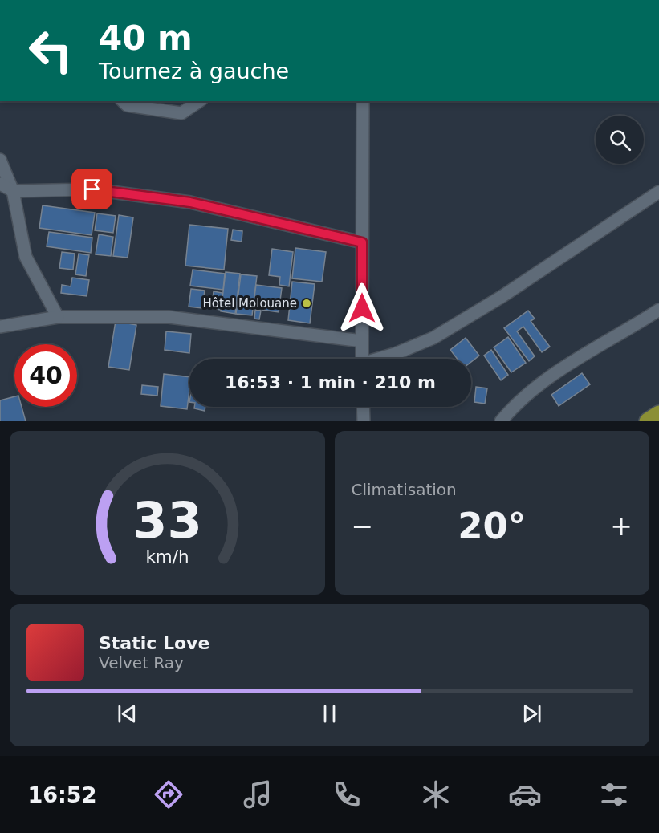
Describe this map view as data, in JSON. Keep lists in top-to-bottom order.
{
  "places": ["Hôtel Molouane"],
  "page": {
    "turn": ["40 m", "Tournez à gauche"],
    "limit": "40",
    "trip": "16:53 · 1 min · 210 m",
    "tile": "Climatisation",
    "heat": ["−", "20°", "+"],
    "song": ["Static Love", "Velvet Ray"],
    "tabs": "16:52",
    "gauge": ["33", "km/h"]
  }
}
